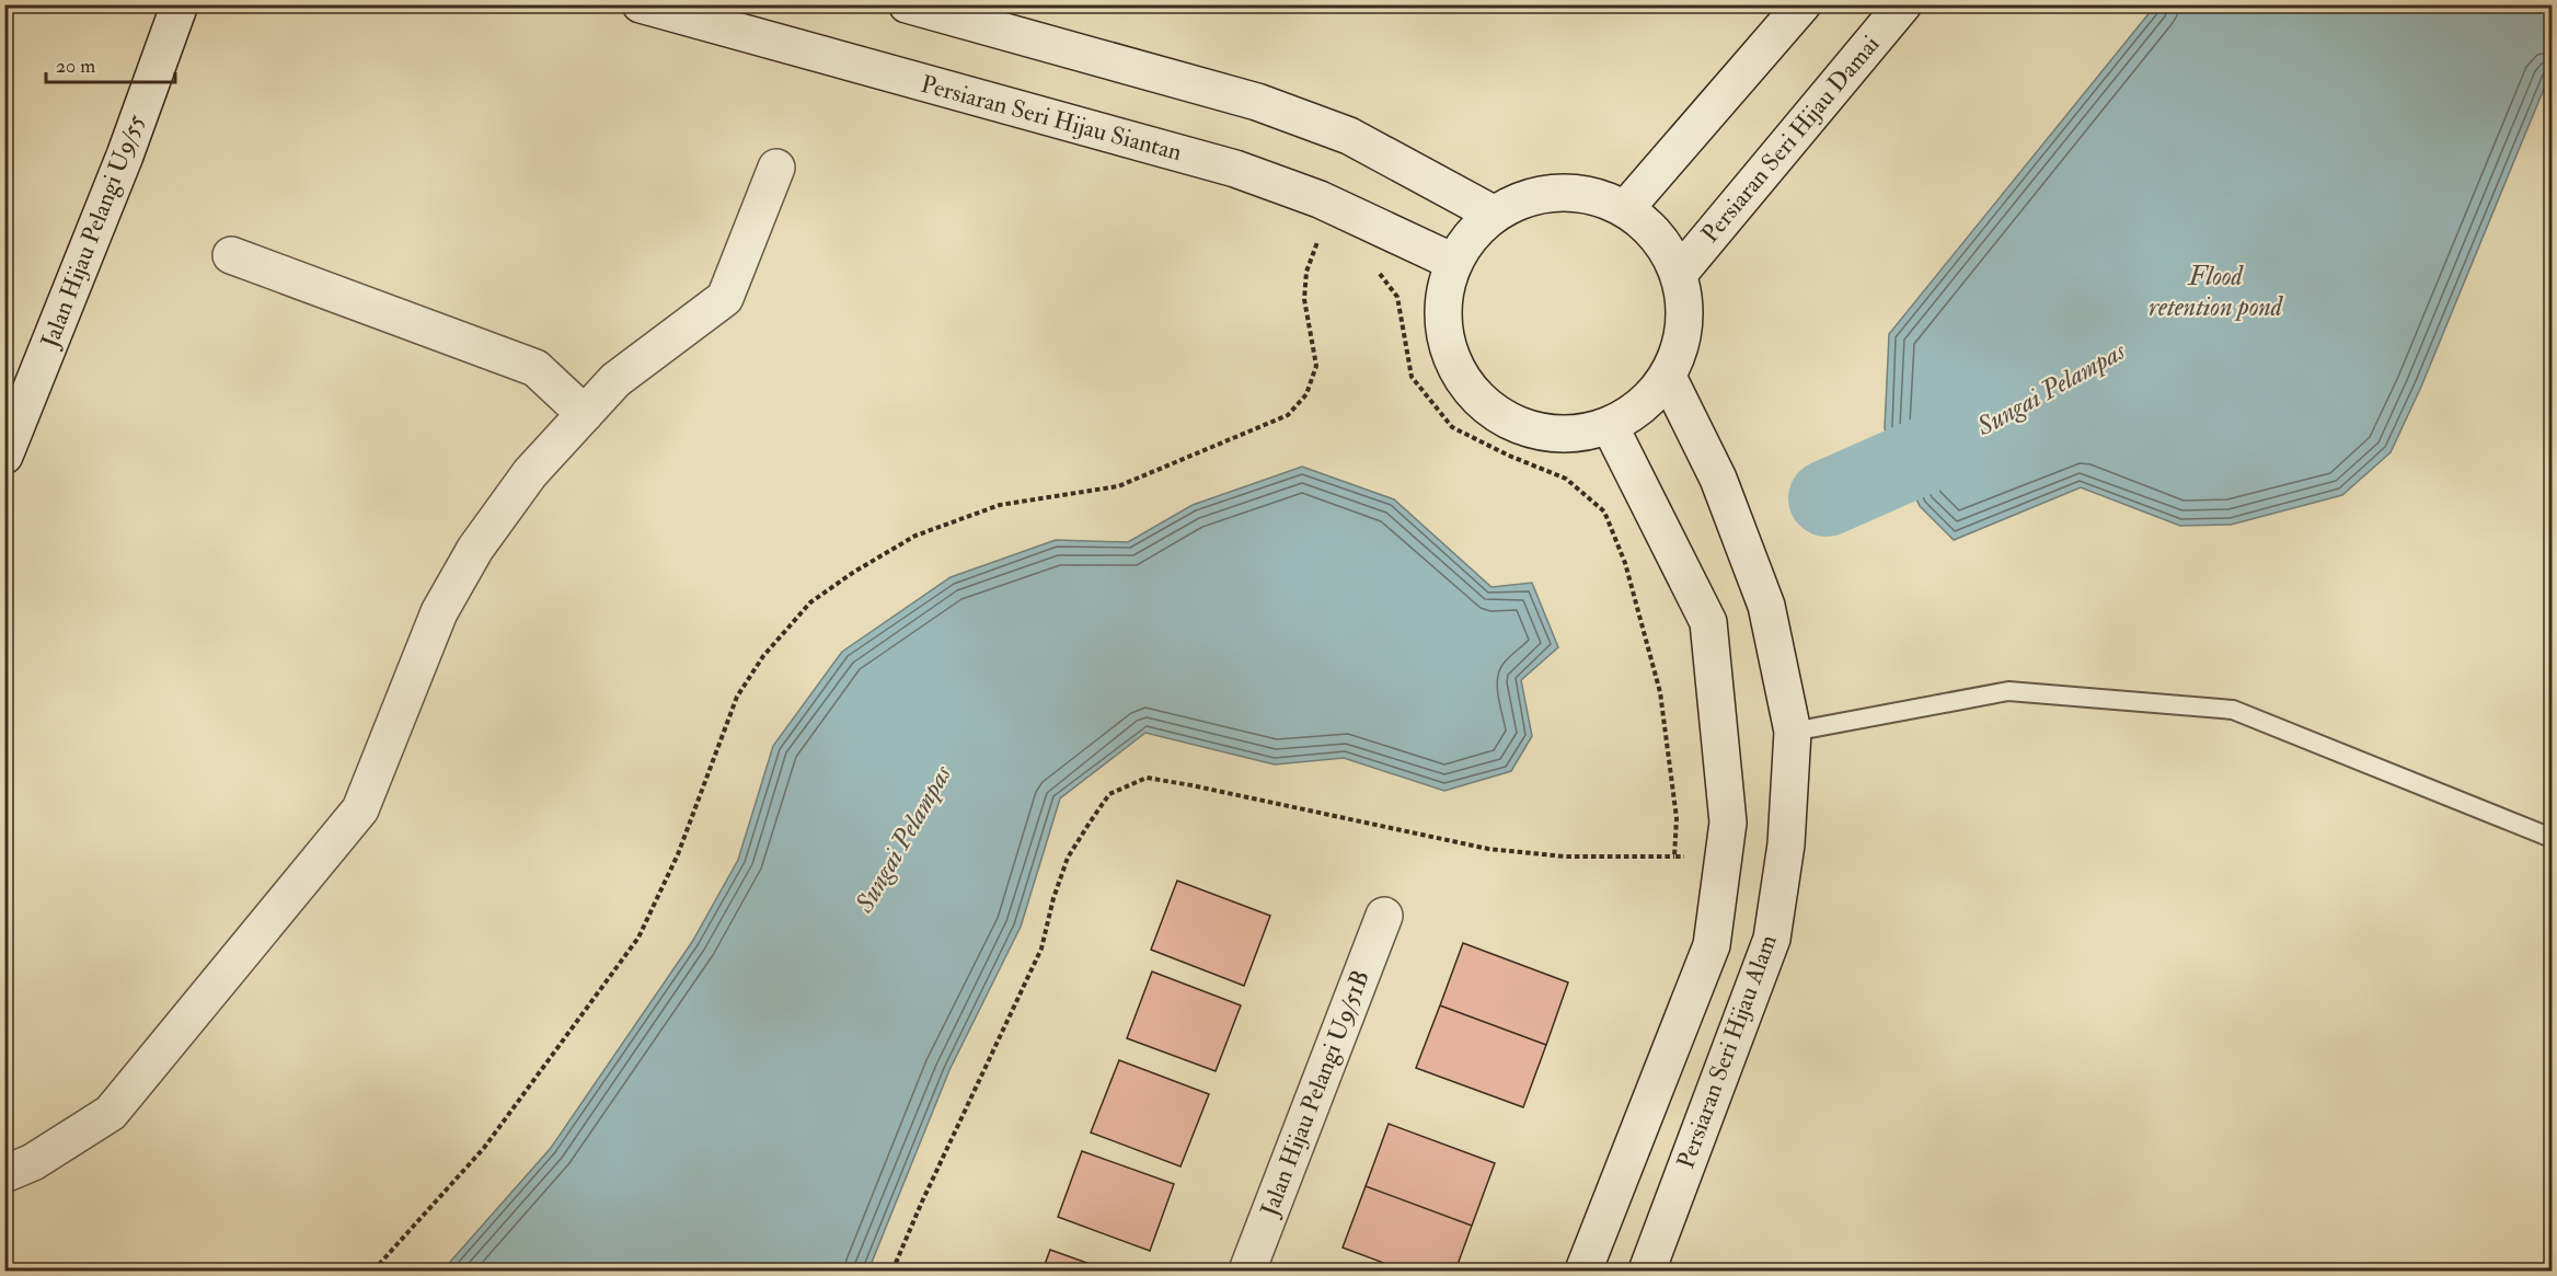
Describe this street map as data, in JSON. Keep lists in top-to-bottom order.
{
  "streets": {
    "street": [
      "Persiaran Seri Hijau Siantan",
      "Persiaran Seri Hijau Damai",
      "Jalan Hijau Pelangi U9/55",
      "Persiaran Seri Hijau Alam",
      "Jalan Hijau Pelangi U9/51B"
    ]
  },
  "water": ["Flood retention pond", "Sungai Pelampas"],
  "scale_bar": "20 m"
}
